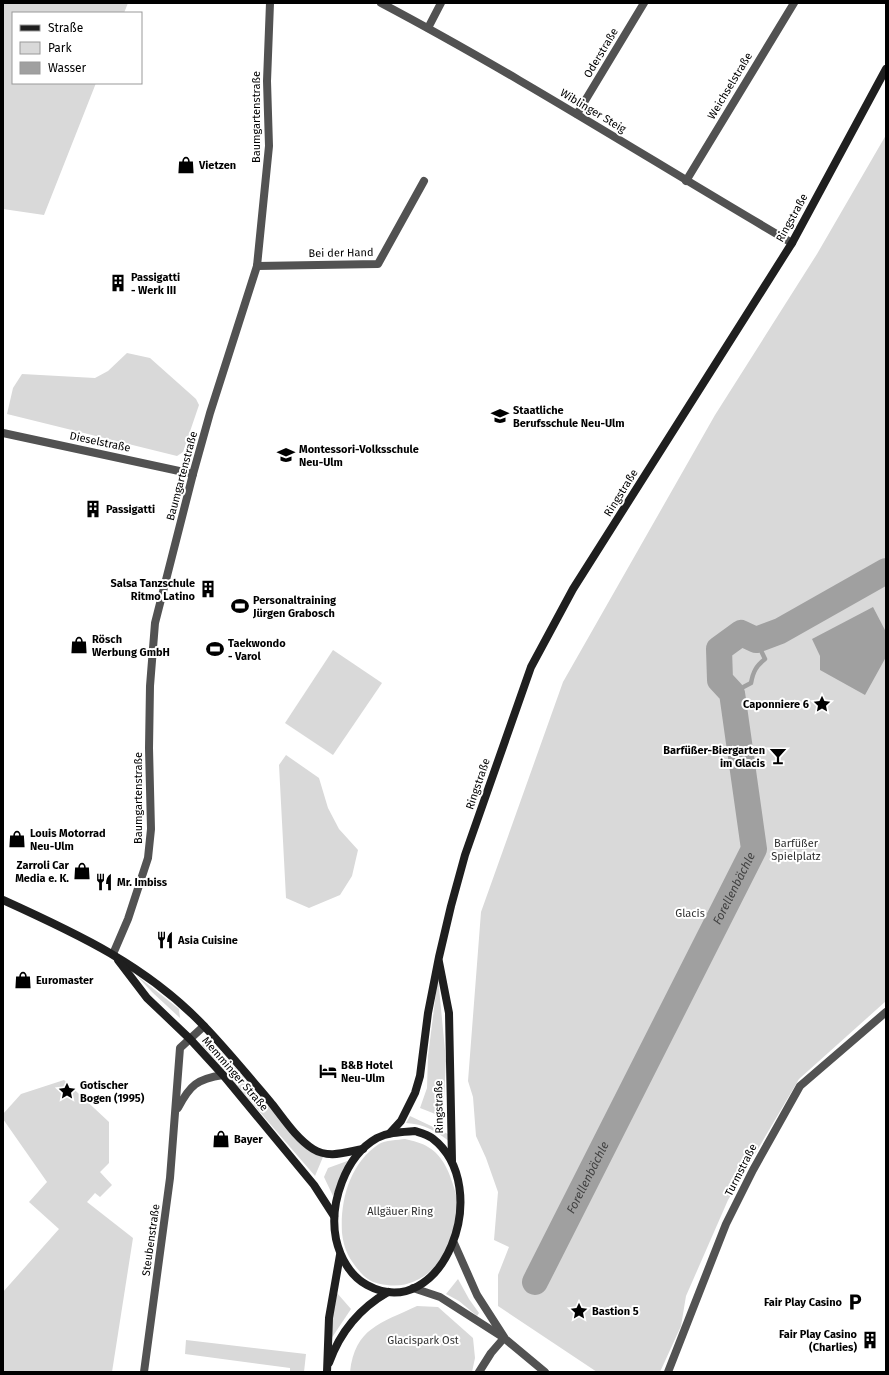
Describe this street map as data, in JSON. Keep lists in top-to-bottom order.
{
  "streets": {
    "main road": ["Ringstraße", "Memminger Straße"],
    "street": [
      "Oderstraße",
      "Weichselstraße",
      "Wiblinger Steig",
      "Baumgartenstraße",
      "Bei der Hand",
      "Dieselstraße",
      "Turmstraße",
      "Steubenstraße"
    ]
  },
  "crossings": [
    ["Oderstraße", "Wiblinger Steig"],
    ["Weichselstraße", "Wiblinger Steig"],
    ["Wiblinger Steig", "Ringstraße"],
    ["Baumgartenstraße", "Bei der Hand"],
    ["Baumgartenstraße", "Dieselstraße"],
    ["Baumgartenstraße", "Memminger Straße"],
    ["Memminger Straße", "Steubenstraße"]
  ],
  "water": ["Forellenbächle"],
  "parks": [
    "Barfüßer Spielplatz",
    "Glacis",
    "Allgäuer Ring",
    "Glacispark Ost"
  ],
  "places": {
    "shop": [
      "Vietzen",
      "Rösch Werbung GmbH",
      "Louis Motorrad Neu-Ulm",
      "Zarroli Car Media e. K.",
      "Euromaster",
      "Bayer"
    ],
    "building": [
      "Passigatti - Werk III",
      "Passigatti",
      "Salsa Tanzschule Ritmo Latino",
      "Fair Play Casino (Charlies)"
    ],
    "school or university": ["Staatliche Berufsschule Neu-Ulm", "Montessori-Volksschule Neu-Ulm"],
    "sports": ["Personaltraining Jürgen Grabosch", "Taekwondo - Varol"],
    "place": ["Caponniere 6", "Gotischer Bogen (1995)", "Bastion 5"],
    "bar": ["Barfüßer-Biergarten im Glacis"],
    "restaurant": ["Mr. Imbiss", "Asia Cuisine"],
    "hotel": ["B&B Hotel Neu-Ulm"],
    "parking": ["Fair Play Casino"]
  },
  "legend": ["Straße", "Park", "Wasser"]
}
